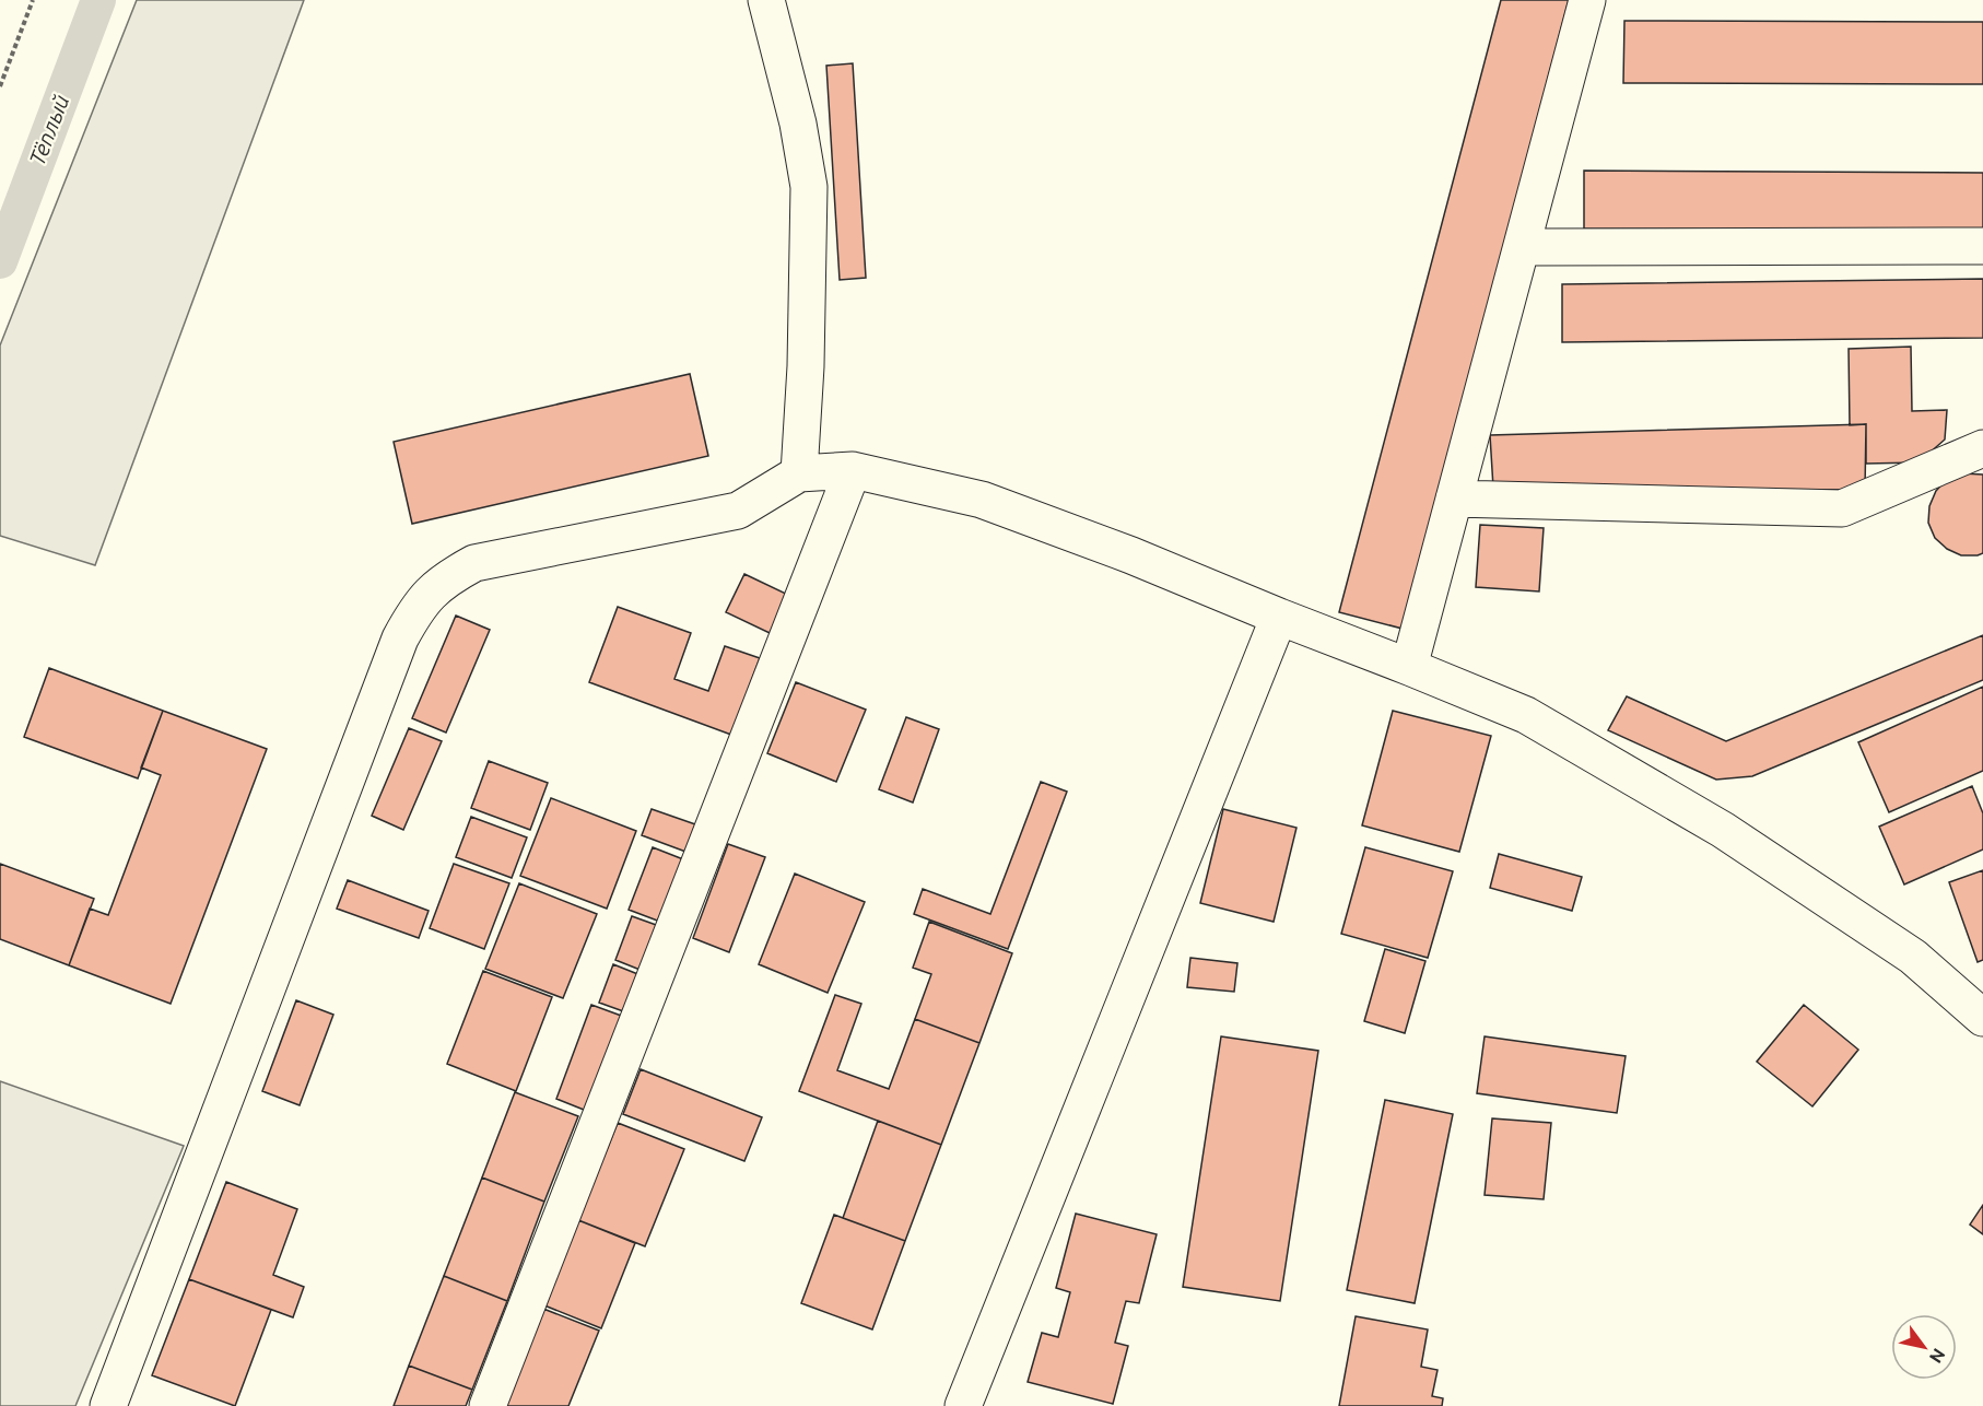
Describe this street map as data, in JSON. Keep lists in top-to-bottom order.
{
  "water": ["Тёплый"],
  "north": "bottom right"
}
